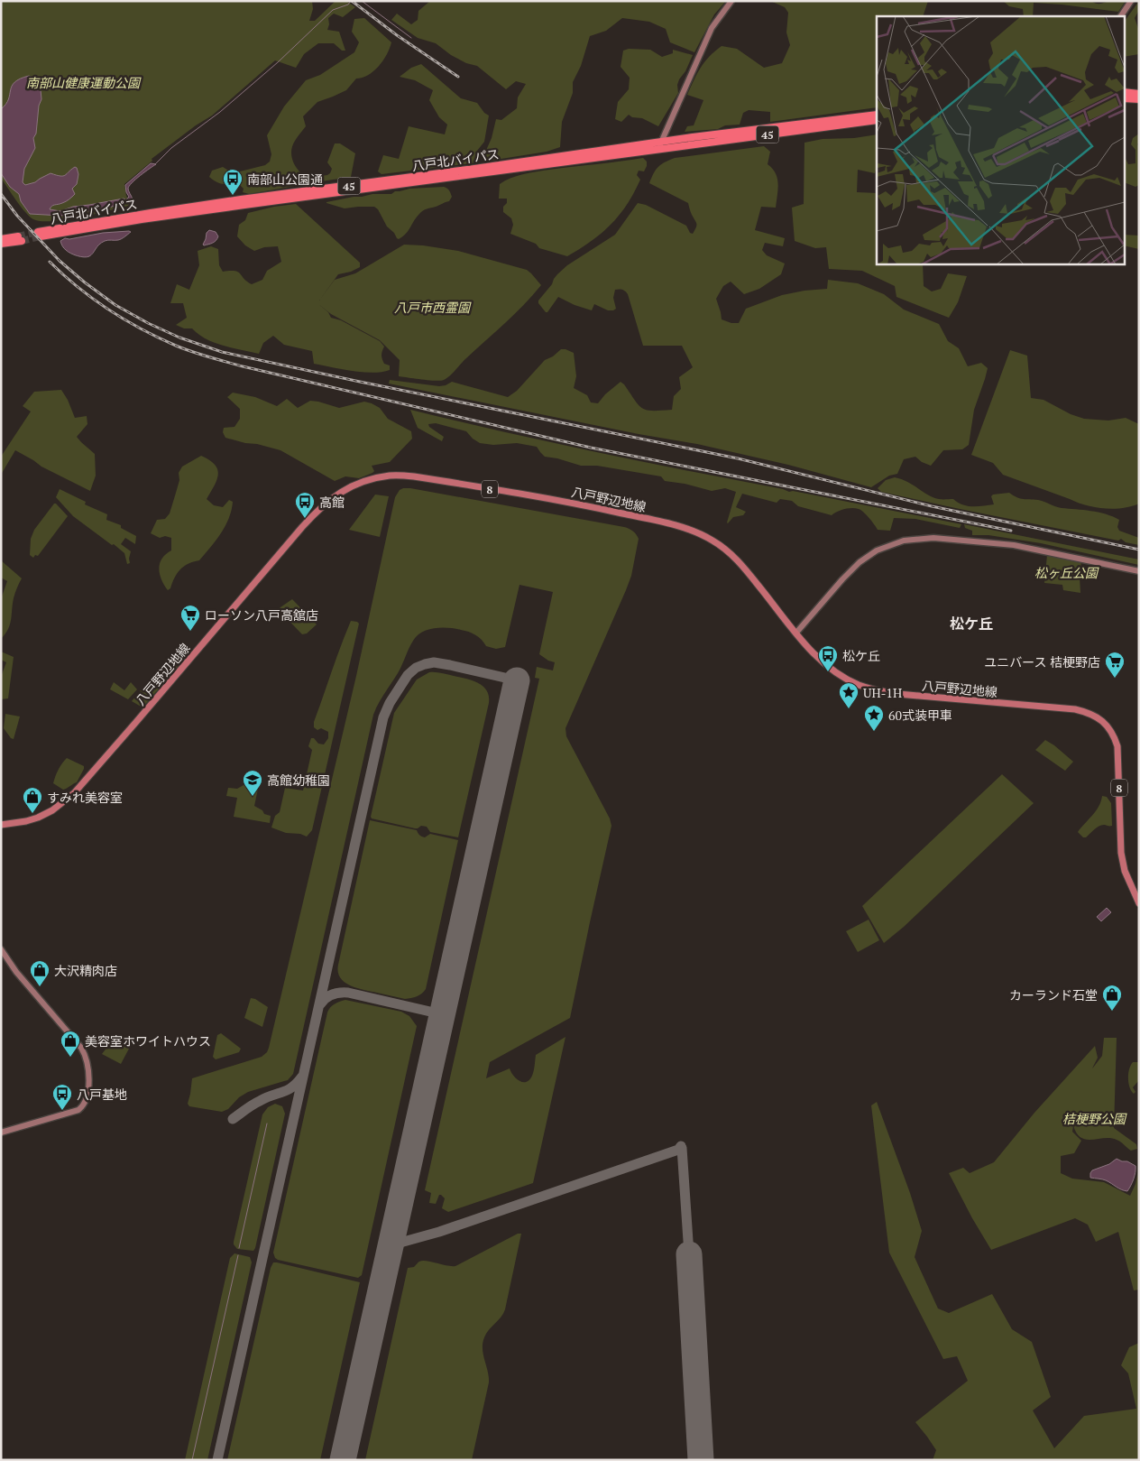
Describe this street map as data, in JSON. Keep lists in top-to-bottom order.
{
  "streets": {
    "highway": ["45", "八戸北バイパス"],
    "main road": ["8", "八戸野辺地線"]
  },
  "districts": ["松ケ丘"],
  "parks": [
    "南部山健康運動公園",
    "八戸市西霊園",
    "松ヶ丘公園",
    "桔梗野公園"
  ],
  "places": {
    "bus stop": [
      "南部山公園通",
      "高館",
      "松ケ丘",
      "八戸基地"
    ],
    "supermarket": ["ローソン八戸高舘店", "ユニバース 桔梗野店"],
    "place": ["UH-1H", "60式装甲車"],
    "school or university": ["高館幼稚園"],
    "shop": [
      "すみれ美容室",
      "大沢精肉店",
      "カーランド石堂",
      "美容室ホワイトハウス"
    ]
  }
}
